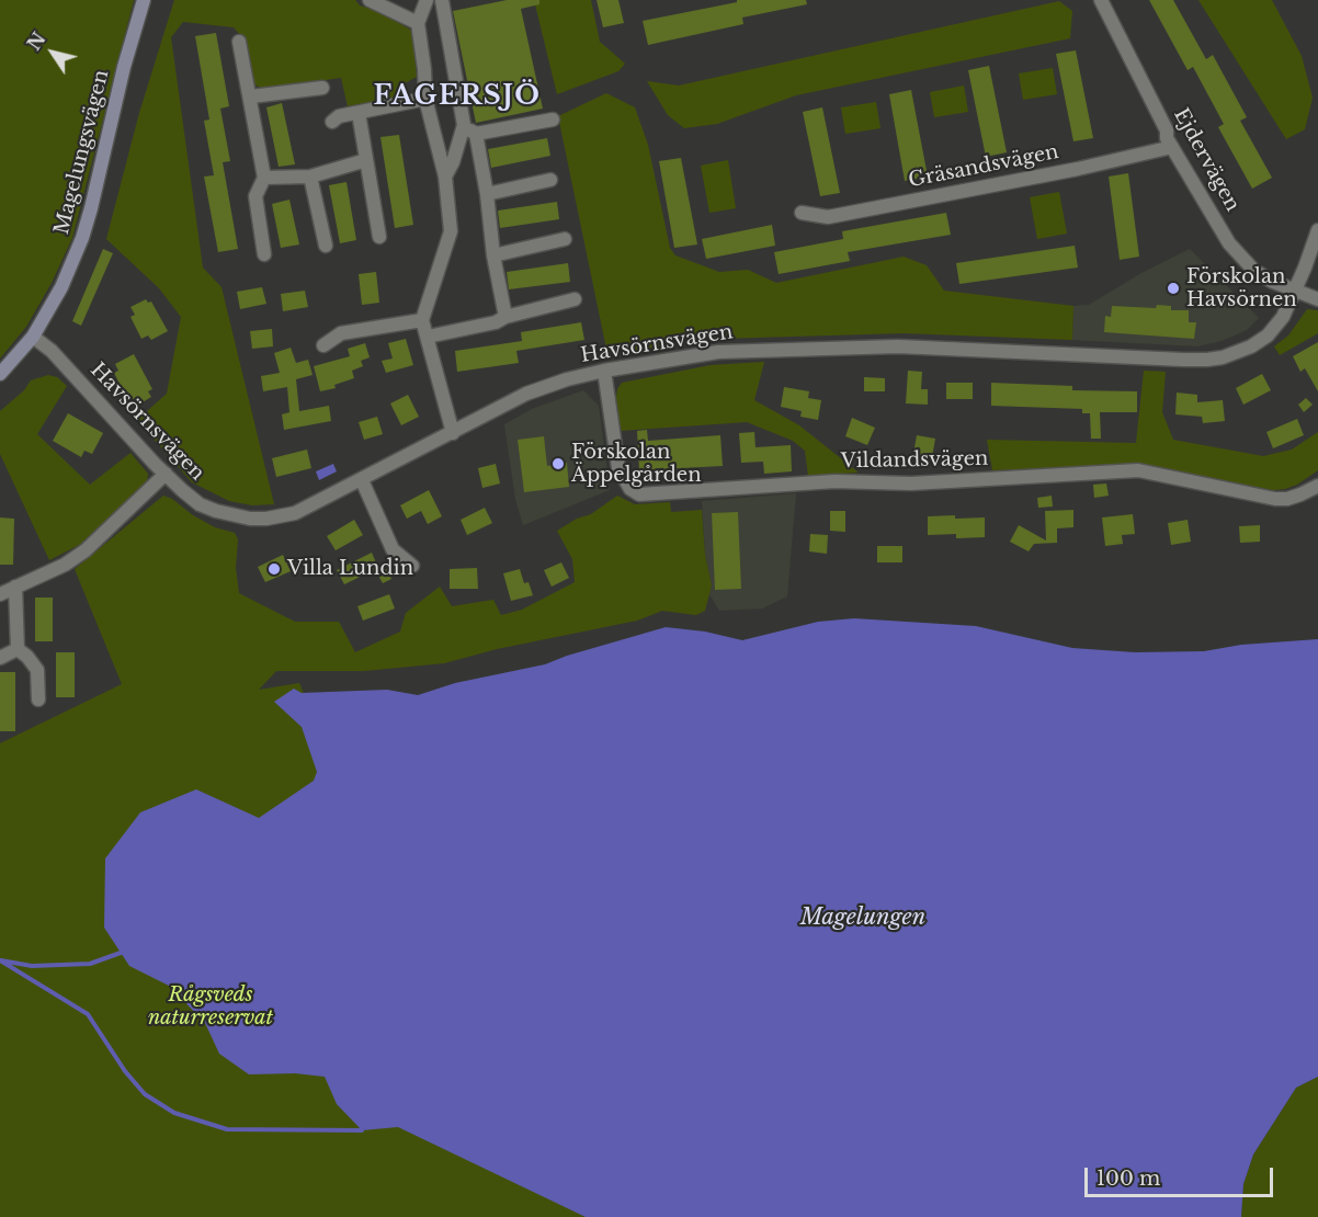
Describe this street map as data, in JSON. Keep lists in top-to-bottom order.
{
  "streets": {
    "main road": ["Magelungsvägen"],
    "street": [
      "Ejdervägen",
      "Gräsandsvägen",
      "Havsörnsvägen",
      "Vildandsvägen"
    ]
  },
  "crossings": [
    ["Magelungsvägen", "Havsörnsvägen"],
    ["Ejdervägen", "Gräsandsvägen"],
    ["Ejdervägen", "Havsörnsvägen"],
    ["Havsörnsvägen", "Vildandsvägen"]
  ],
  "districts": ["FAGERSJÖ"],
  "water": ["Magelungen"],
  "parks": ["Rågsveds naturreservat"],
  "places": ["Förskolan Havsörnen", "Förskolan Äppelgården", "Villa Lundin"],
  "scale_bar": "100 m",
  "north": "top left"
}
